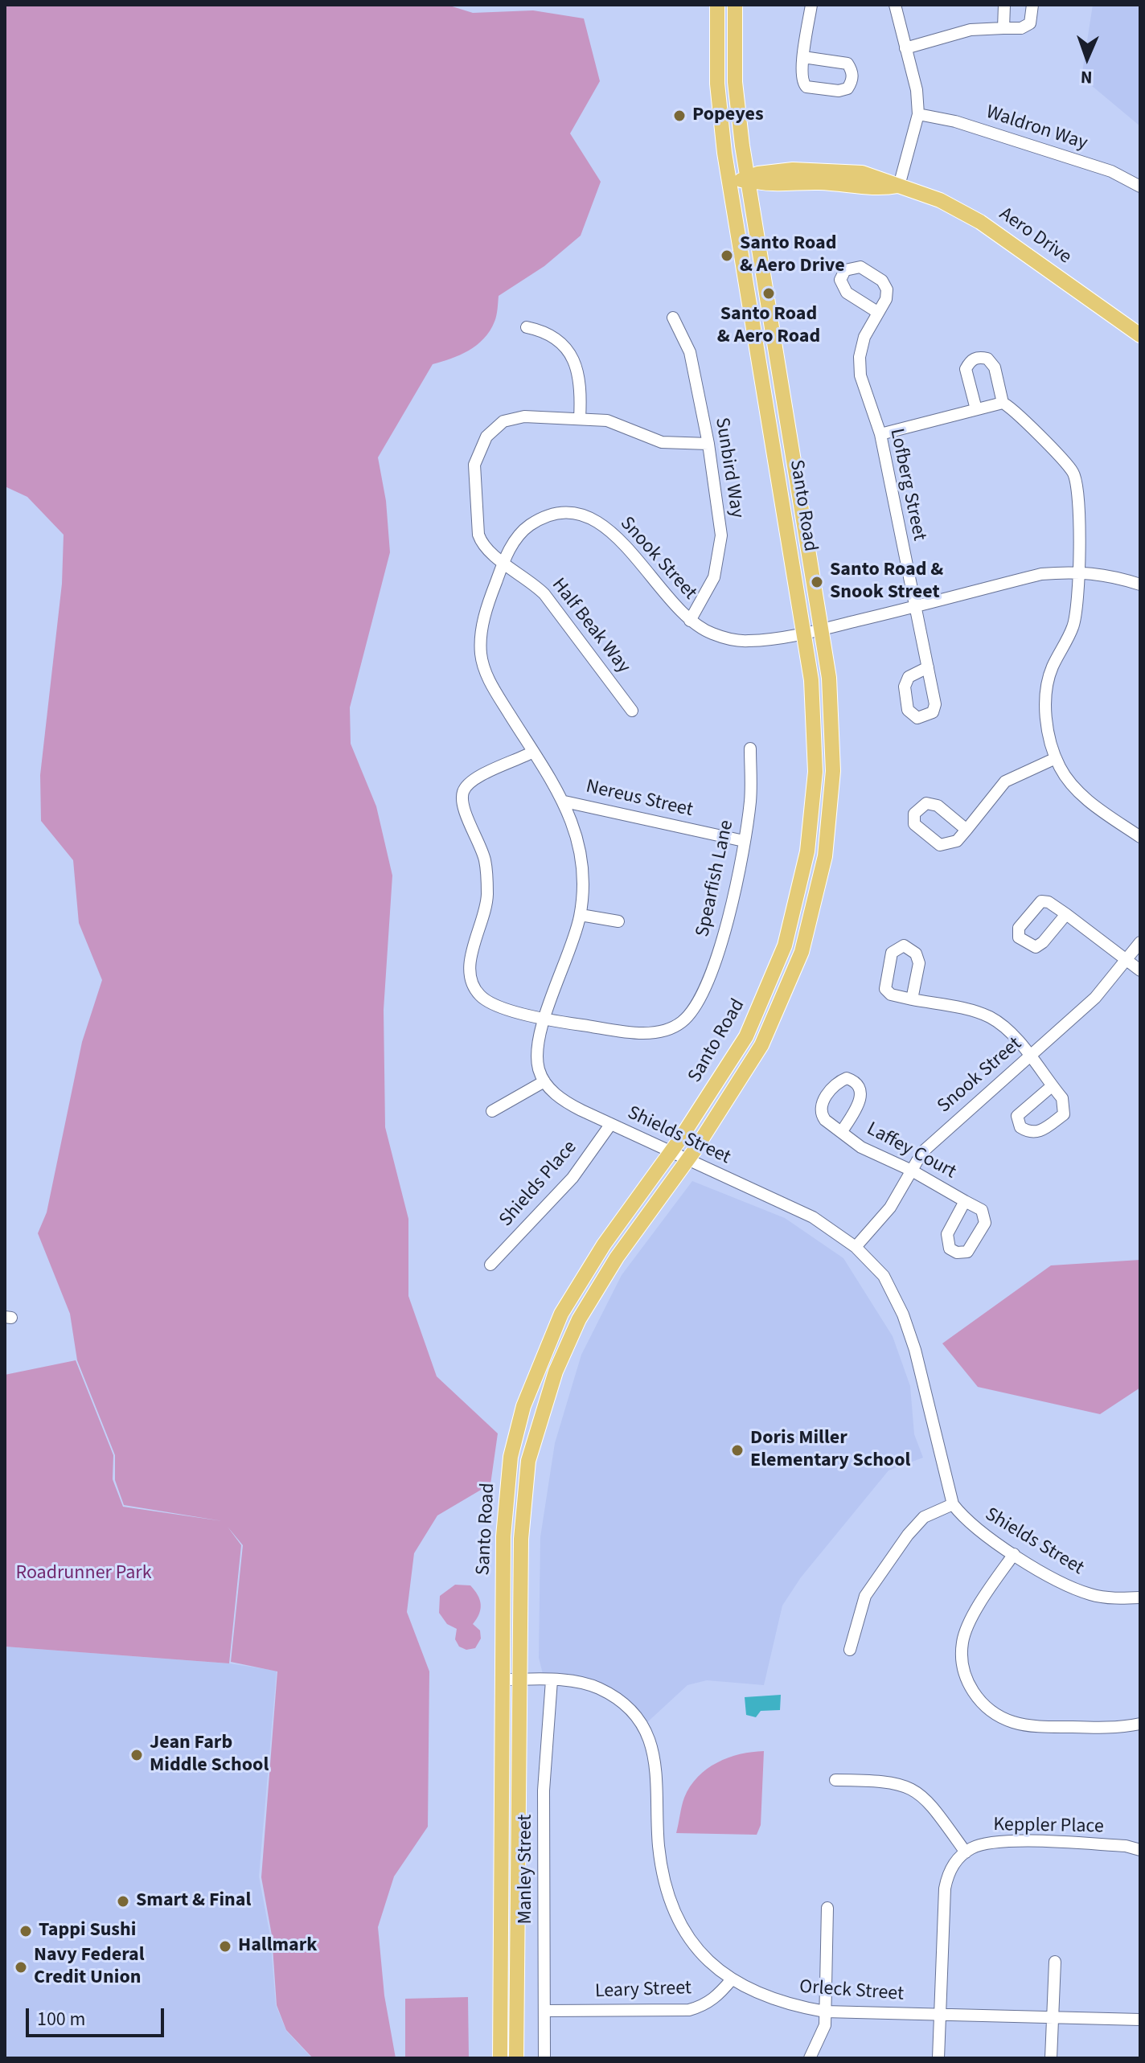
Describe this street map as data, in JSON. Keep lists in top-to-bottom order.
{
  "streets": {
    "main road": ["Aero Drive", "Santo Road"],
    "street": [
      "Waldron Way",
      "Sunbird Way",
      "Lofberg Street",
      "Snook Street",
      "Half Beak Way",
      "Nereus Street",
      "Spearfish Lane",
      "Shields Street",
      "Laffey Court",
      "Shields Place",
      "Keppler Place",
      "Manley Street",
      "Leary Street",
      "Orleck Street"
    ]
  },
  "crossings": [
    ["Aero Drive", "Santo Road"],
    ["Sunbird Way", "Snook Street"],
    ["Sunbird Way", "Half Beak Way"],
    ["Lofberg Street", "Snook Street"],
    ["Santo Road", "Snook Street"],
    ["Santo Road", "Shields Street"],
    ["Santo Road", "Orleck Street"],
    ["Snook Street", "Half Beak Way"],
    ["Snook Street", "Shields Street"],
    ["Snook Street", "Laffey Court"],
    ["Nereus Street", "Spearfish Lane"],
    ["Shields Street", "Shields Place"],
    ["Manley Street", "Leary Street"],
    ["Manley Street", "Orleck Street"],
    ["Leary Street", "Orleck Street"]
  ],
  "parks": ["Roadrunner Park"],
  "places": [
    "Popeyes",
    "Santo Road & Aero Drive",
    "Santo Road & Aero Road",
    "Santo Road & Snook Street",
    "Doris Miller Elementary School",
    "Jean Farb Middle School",
    "Smart & Final",
    "Tappi Sushi",
    "Hallmark",
    "Navy Federal Credit Union"
  ],
  "scale_bar": "100 m",
  "north": "bottom"
}
